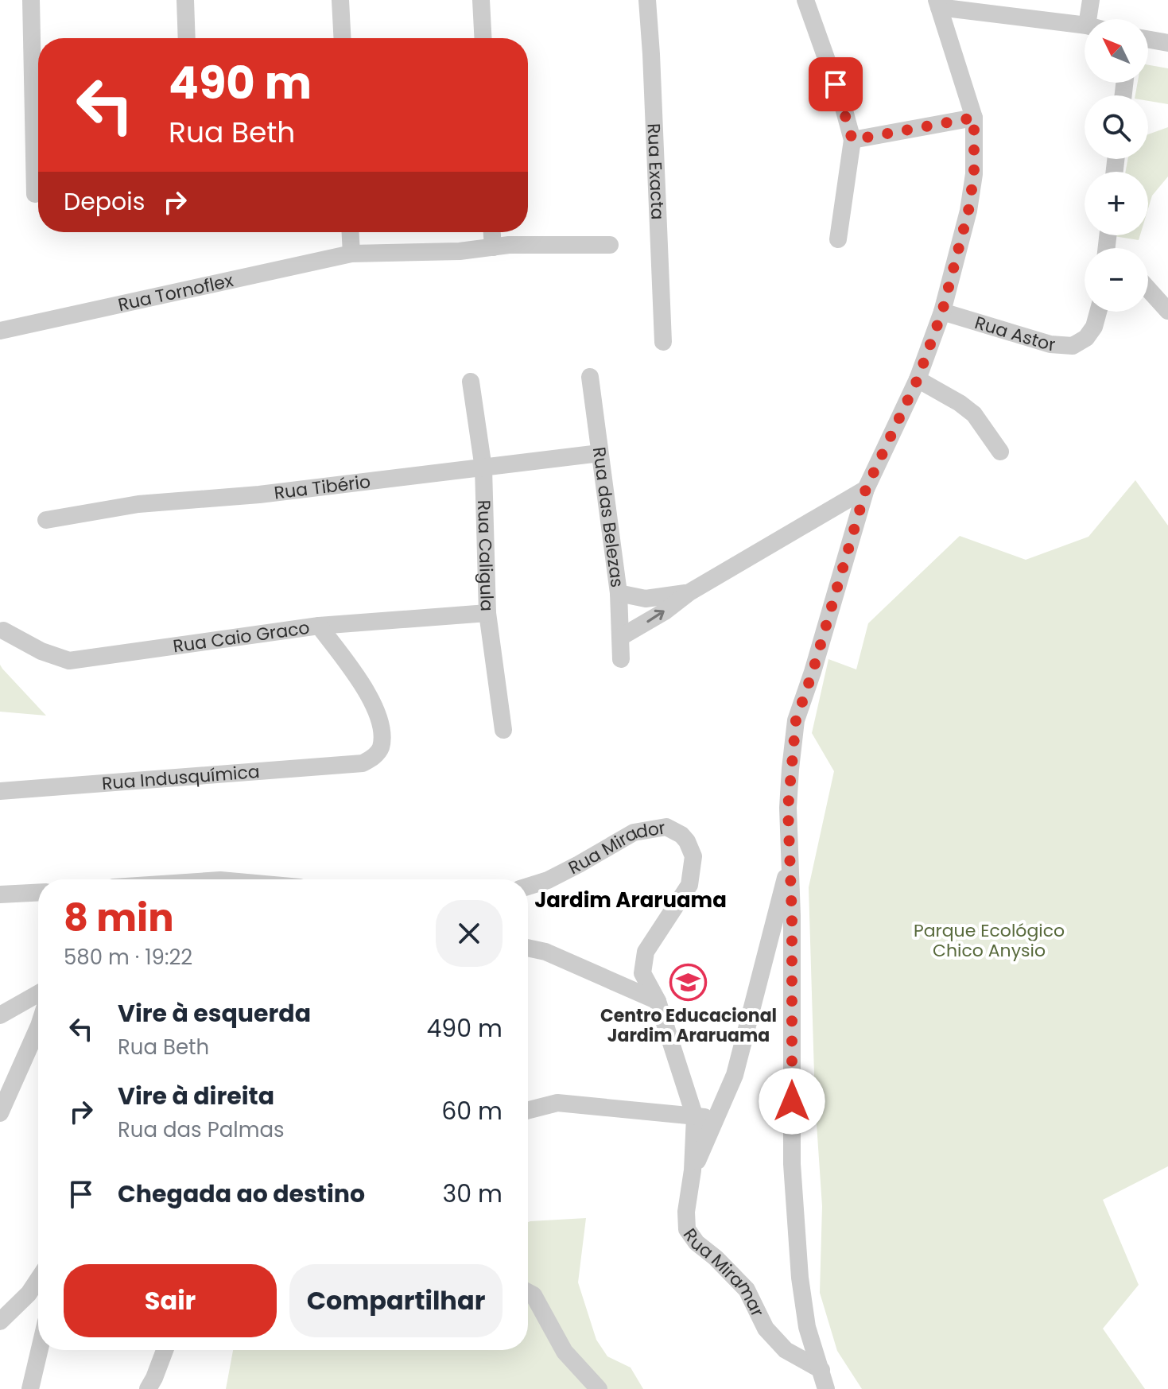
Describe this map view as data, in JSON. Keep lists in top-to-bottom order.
{
  "streets": {
    "street": [
      "Rua Exacta",
      "Rua Tornoflex",
      "Rua Astor",
      "Rua Tibério",
      "Rua das Belezas",
      "Rua Caligula",
      "Rua Caio Graco",
      "Rua Indusquímica",
      "Rua Mirador",
      "Rua Miramar"
    ]
  },
  "crossings": [
    ["Rua Tibério", "Rua das Belezas"],
    ["Rua Tibério", "Rua Caligula"],
    ["Rua Caligula", "Rua Caio Graco"],
    ["Rua Caio Graco", "Rua Indusquímica"],
    ["Rua Mirador", "Rua Miramar"]
  ],
  "districts": ["Jardim Araruama"],
  "parks": ["Parque Ecológico Chico Anysio"],
  "places": {
    "school or university": ["Centro Educacional Jardim Araruama"]
  },
  "north": "top left",
  "page": {
    "map_buttons": ["+", "−"],
    "turn": ["490 m", "Rua Beth"],
    "then": "Depois",
    "heading": ["8 min", "580 m · 19:22"],
    "list": [
      {
        "name": "Vire à esquerda",
        "note": "Rua Beth",
        "value": "490 m"
      },
      {
        "name": "Vire à direita",
        "note": "Rua das Palmas",
        "value": "60 m"
      },
      {
        "name": "Chegada ao destino",
        "value": "30 m"
      }
    ],
    "buttons": ["Sair", "Compartilhar"]
  }
}
